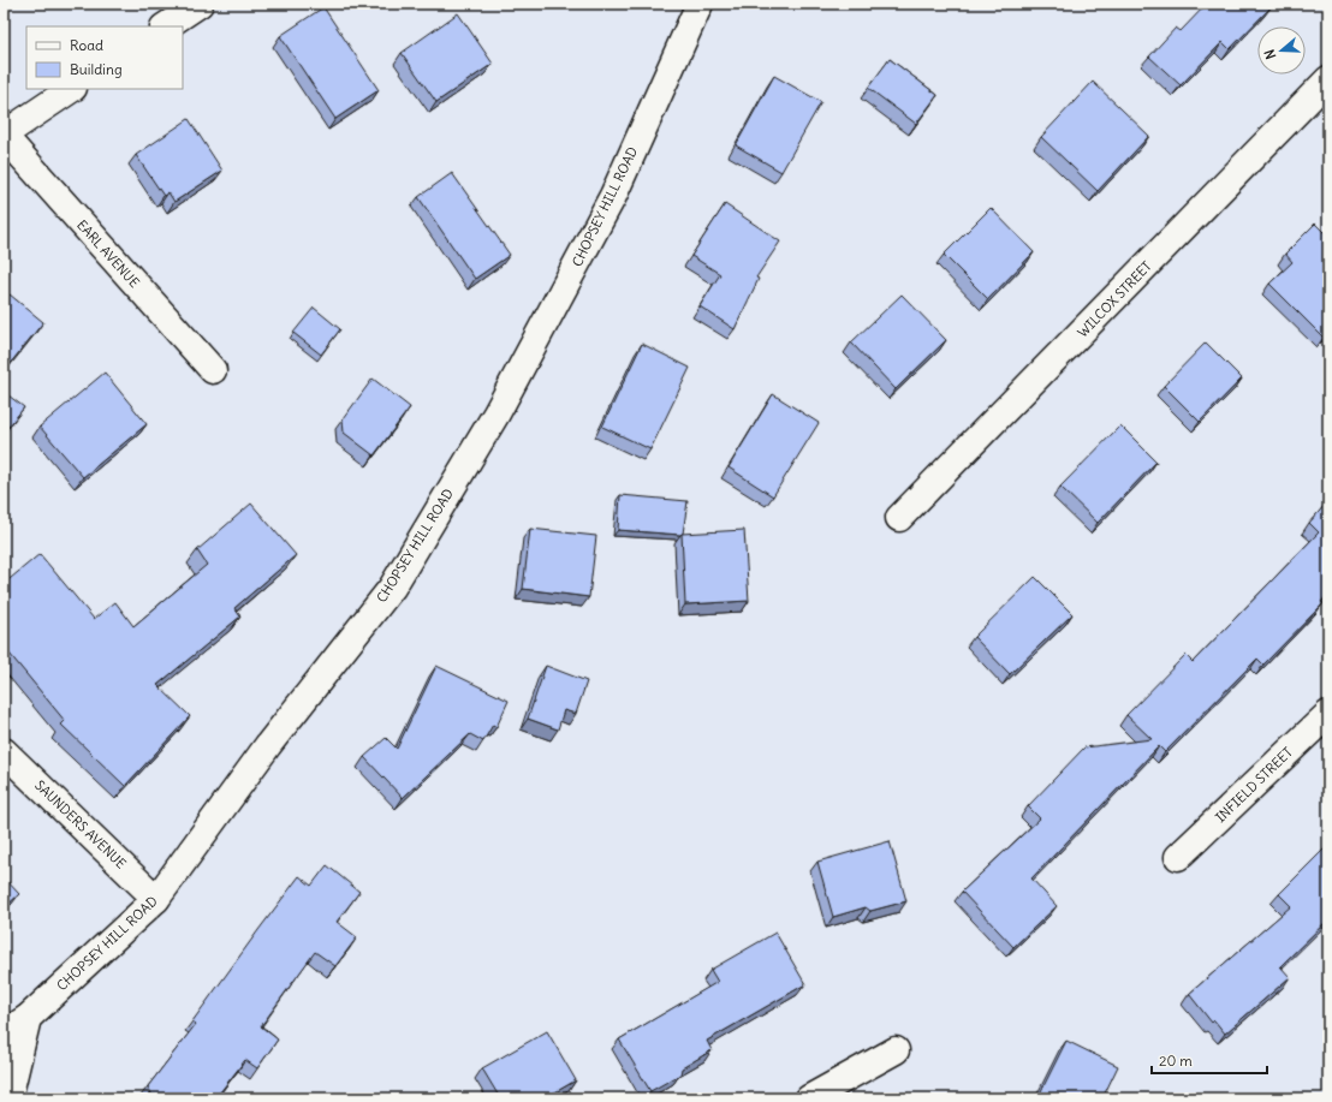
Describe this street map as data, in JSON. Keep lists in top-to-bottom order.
{
  "streets": {
    "street": [
      "CHOPSEY HILL ROAD",
      "EARL AVENUE",
      "WILCOX STREET",
      "INFIELD STREET",
      "SAUNDERS AVENUE"
    ]
  },
  "crossings": [
    ["CHOPSEY HILL ROAD", "SAUNDERS AVENUE"]
  ],
  "legend": ["Road", "Building"],
  "scale_bar": "20 m",
  "north": "left"
}
